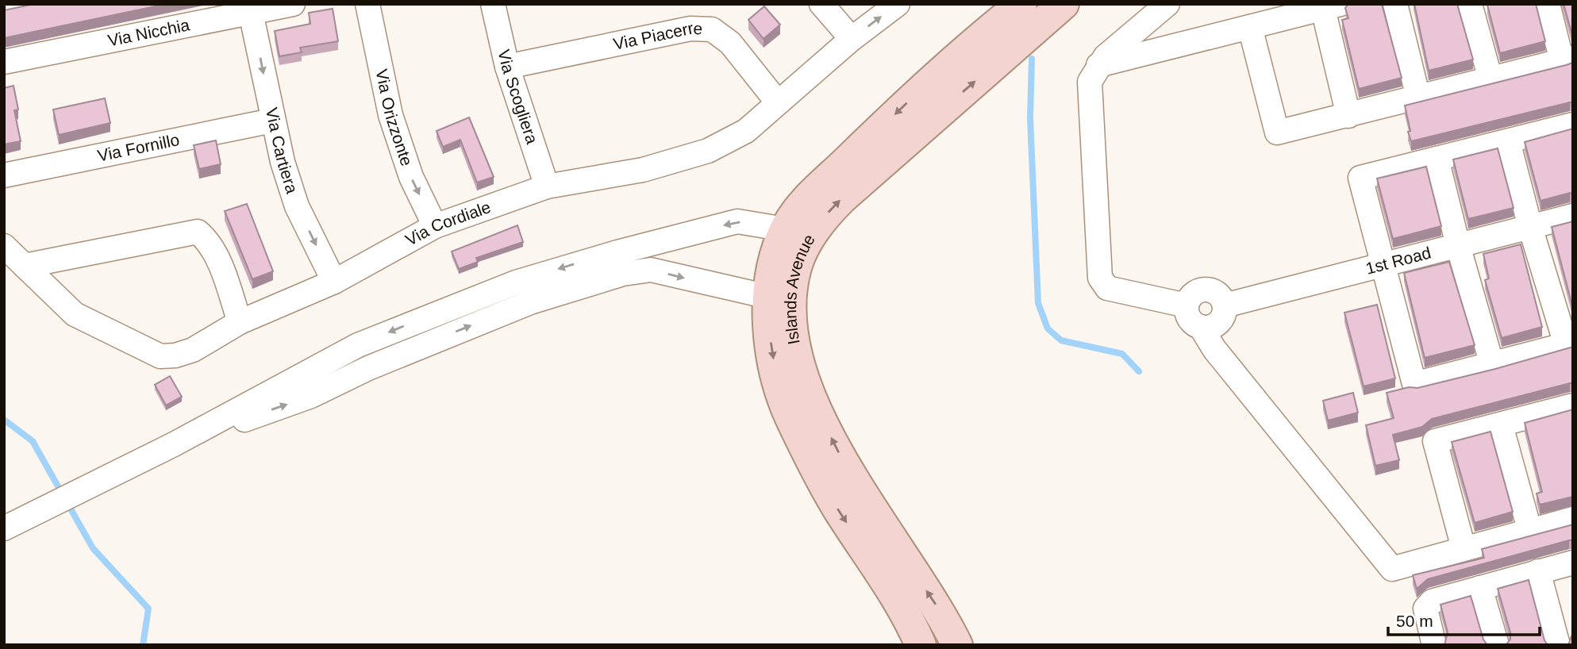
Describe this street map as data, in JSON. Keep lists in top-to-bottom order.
{
  "streets": {
    "street": [
      "Via Nicchia",
      "Via Piacerre",
      "Via Scogliera",
      "Via Orizzonte",
      "Via Fornillo",
      "Via Cartiera",
      "Via Cordiale",
      "1st Road",
      "Islands Avenue"
    ]
  },
  "crossings": [
    ["Via Nicchia", "Via Cartiera"],
    ["Via Piacerre", "Via Scogliera"],
    ["Via Piacerre", "Via Cordiale"],
    ["Via Scogliera", "Via Cordiale"],
    ["Via Orizzonte", "Via Cordiale"],
    ["Via Fornillo", "Via Cartiera"],
    ["Via Cartiera", "Via Cordiale"]
  ],
  "one_way": ["Via Orizzonte", "Via Cartiera"],
  "scale_bar": "50 m"
}
